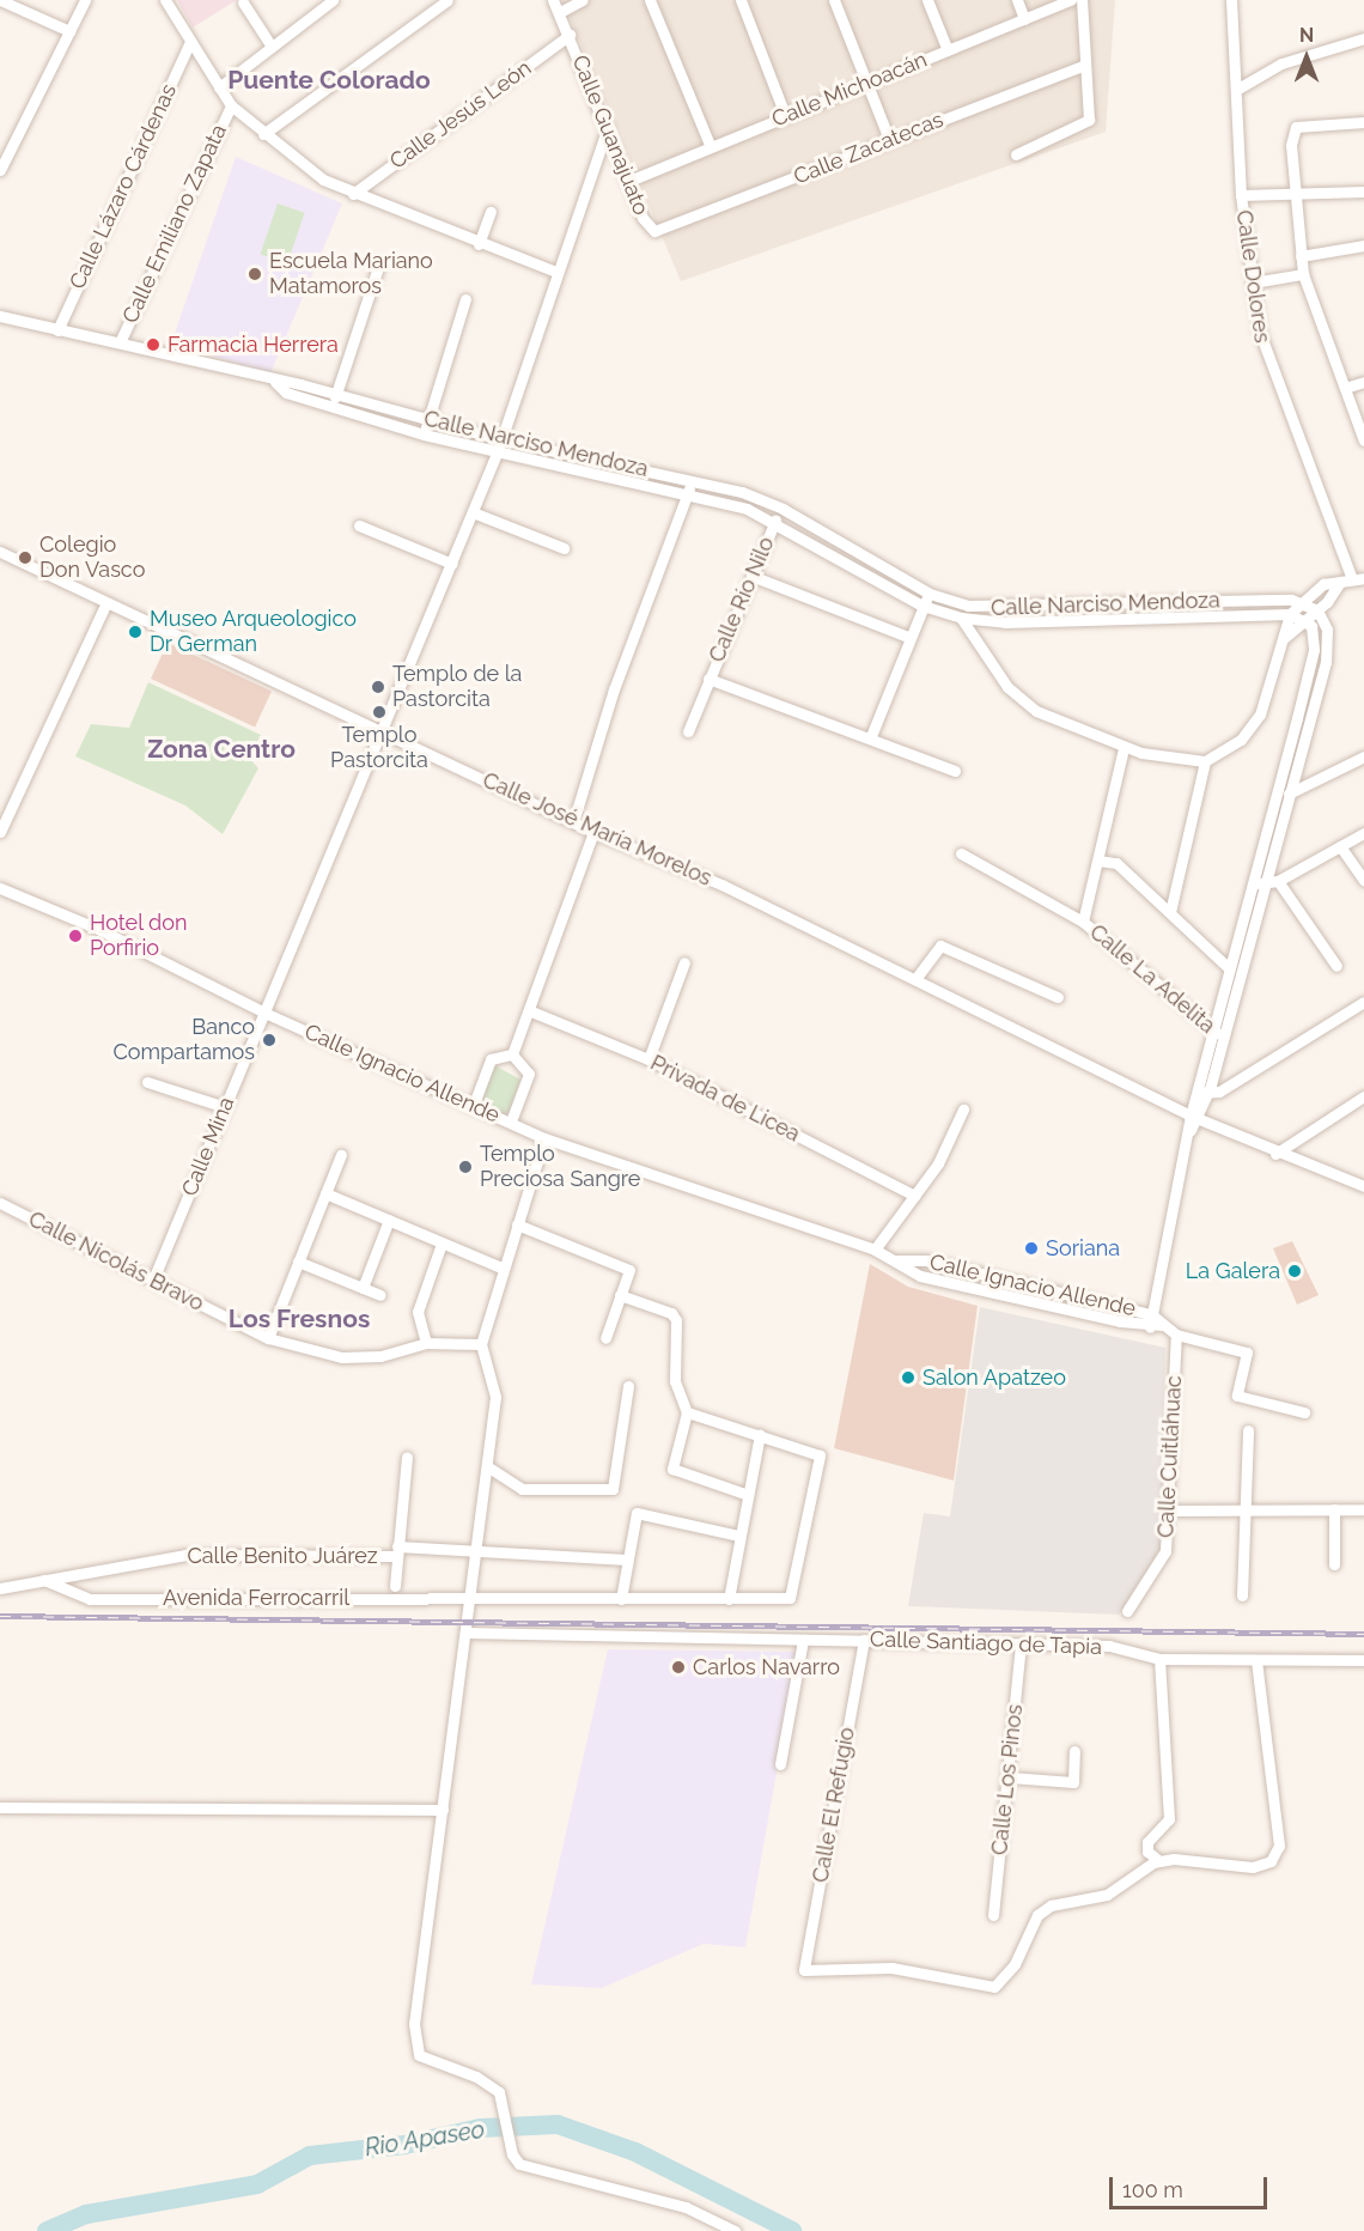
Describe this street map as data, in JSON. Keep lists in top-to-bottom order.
{
  "streets": {
    "street": [
      "Calle Michoacán",
      "Calle Jesús León",
      "Calle Guanajuato",
      "Calle Zacatecas",
      "Calle Lázaro Cárdenas",
      "Calle Emiliano Zapata",
      "Calle Dolores",
      "Calle Narciso Mendoza",
      "Calle Río Nilo",
      "Calle José María Morelos",
      "Calle La Adelita",
      "Calle Ignacio Allende",
      "Privada de Licea",
      "Calle Mina",
      "Calle Nicolás Bravo",
      "Calle Cuitláhuac",
      "Calle Benito Juárez",
      "Avenida Ferrocarril",
      "Calle Santiago de Tapia",
      "Calle Los Pinos",
      "Calle El Refugio"
    ]
  },
  "crossings": [
    ["Calle Michoacán", "Calle Guanajuato"],
    ["Calle Jesús León", "Calle Guanajuato"],
    ["Calle Guanajuato", "Calle Zacatecas"],
    ["Calle Guanajuato", "Calle Mina"],
    ["Calle Lázaro Cárdenas", "Calle Narciso Mendoza"],
    ["Calle Emiliano Zapata", "Calle Narciso Mendoza"],
    ["Calle Narciso Mendoza", "Calle Río Nilo"],
    ["Calle Narciso Mendoza", "Calle Mina"],
    ["Calle José María Morelos", "Calle Mina"],
    ["Calle Ignacio Allende", "Calle Mina"],
    ["Calle Ignacio Allende", "Calle Cuitláhuac"],
    ["Calle Mina", "Calle Nicolás Bravo"],
    ["Calle Benito Juárez", "Avenida Ferrocarril"],
    ["Calle Santiago de Tapia", "Calle Los Pinos"],
    ["Calle Santiago de Tapia", "Calle El Refugio"]
  ],
  "districts": ["Puente Colorado", "Zona Centro", "Los Fresnos"],
  "water": ["Rio Apaseo"],
  "places": [
    "Escuela Mariano Matamoros",
    "Farmacia Herrera",
    "Colegio Don Vasco",
    "Museo Arqueologico Dr German",
    "Templo de la Pastorcita",
    "Templo Pastorcita",
    "Hotel don Porfirio",
    "Banco Compartamos",
    "Templo Preciosa Sangre",
    "Soriana",
    "La Galera",
    "Salon Apatzeo",
    "Carlos Navarro"
  ],
  "scale_bar": "100 m",
  "north": "top"
}
